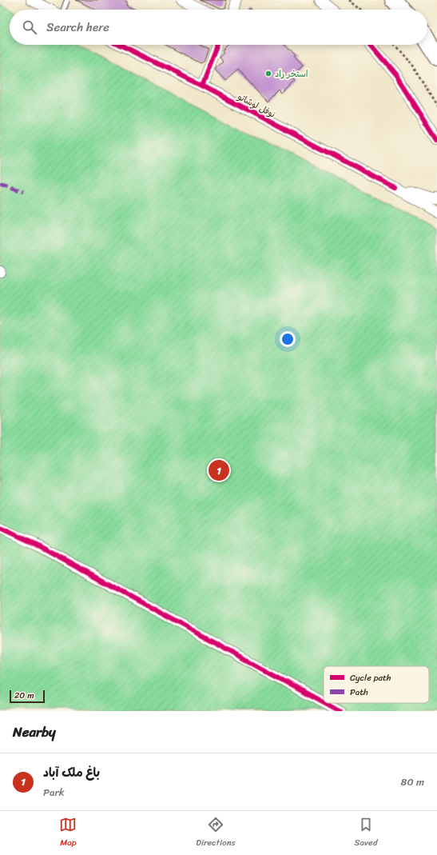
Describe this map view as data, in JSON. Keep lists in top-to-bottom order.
{
  "streets": {
    "street": ["نوفل لوشاتو"]
  },
  "places": ["استخر راد"],
  "legend": ["Cycle path", "Path"],
  "scale_bar": "20 m",
  "page": {
    "search": "Search here",
    "pins": "1",
    "scale": "20 m",
    "heading": "Nearby",
    "list": [
      {
        "mark": "1",
        "name": "باغ ملک آباد",
        "note": "Park",
        "value": "80 m"
      }
    ],
    "nav": ["Map", "Directions", "Saved"]
  }
}
